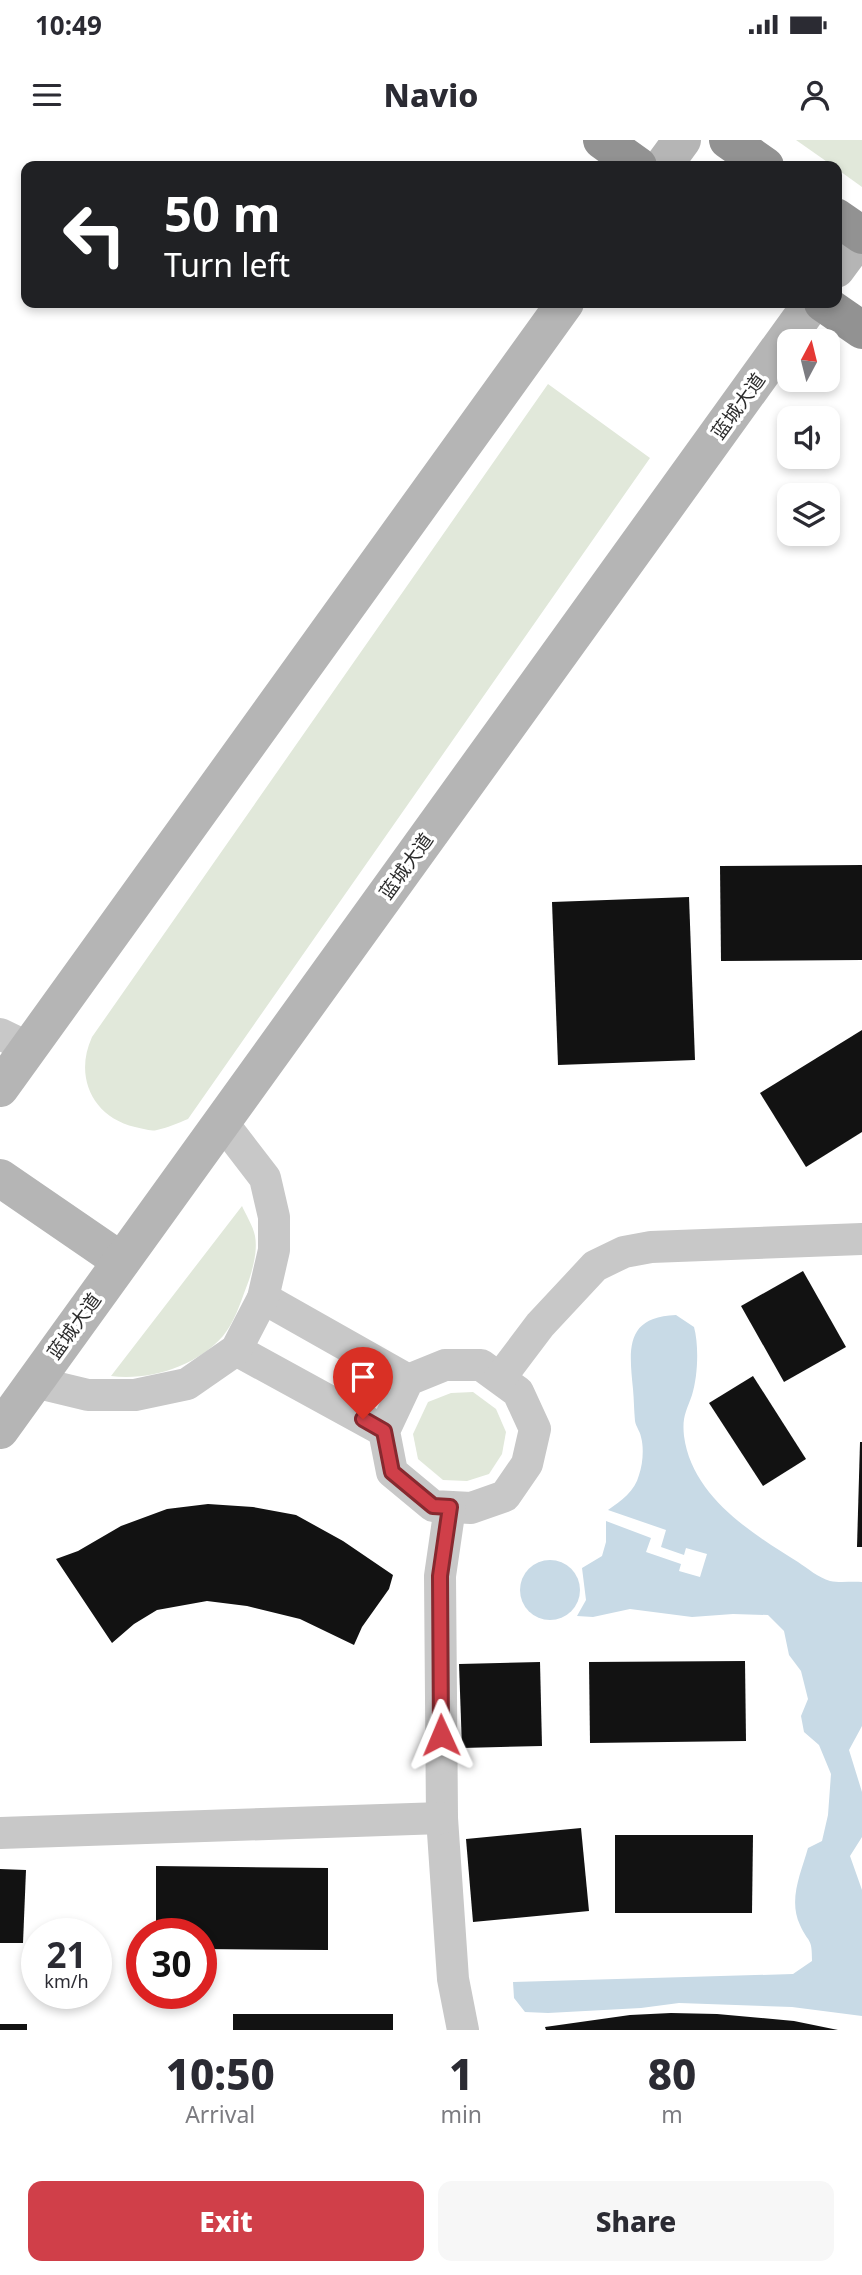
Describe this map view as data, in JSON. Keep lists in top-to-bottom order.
{
  "streets": {
    "main road": ["蓝城大道"]
  },
  "north": "top",
  "page": {
    "status": "10:49",
    "header": "Navio",
    "turn": ["50 m", "Turn left"],
    "speed": "21 km/h",
    "limit": "30",
    "eta": [
      "10:50",
      "Arrival",
      "1",
      "min",
      "80",
      "m"
    ],
    "buttons": ["Exit", "Share"]
  }
}
